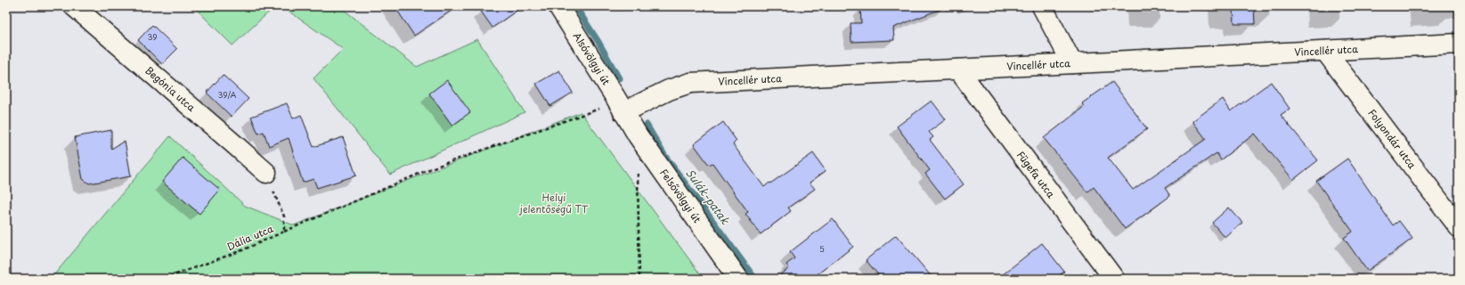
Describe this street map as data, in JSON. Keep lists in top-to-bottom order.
{
  "streets": {
    "street": [
      "Vincellér utca",
      "Alsóvölgyi út",
      "Begónia utca",
      "Folyondár utca",
      "Fügefa utca",
      "Felsővölgyi út"
    ],
    "path": ["Dália utca"]
  },
  "crossings": [
    ["Vincellér utca", "Alsóvölgyi út"],
    ["Vincellér utca", "Folyondár utca"],
    ["Vincellér utca", "Fügefa utca"],
    ["Vincellér utca", "Felsővölgyi út"],
    ["Alsóvölgyi út", "Felsővölgyi út"],
    ["Begónia utca", "Dália utca"]
  ],
  "water": ["Sulák-patak"],
  "parks": ["Helyi jelentőségű TT"],
  "house_numbers": ["39", "39/A", "5"]
}
